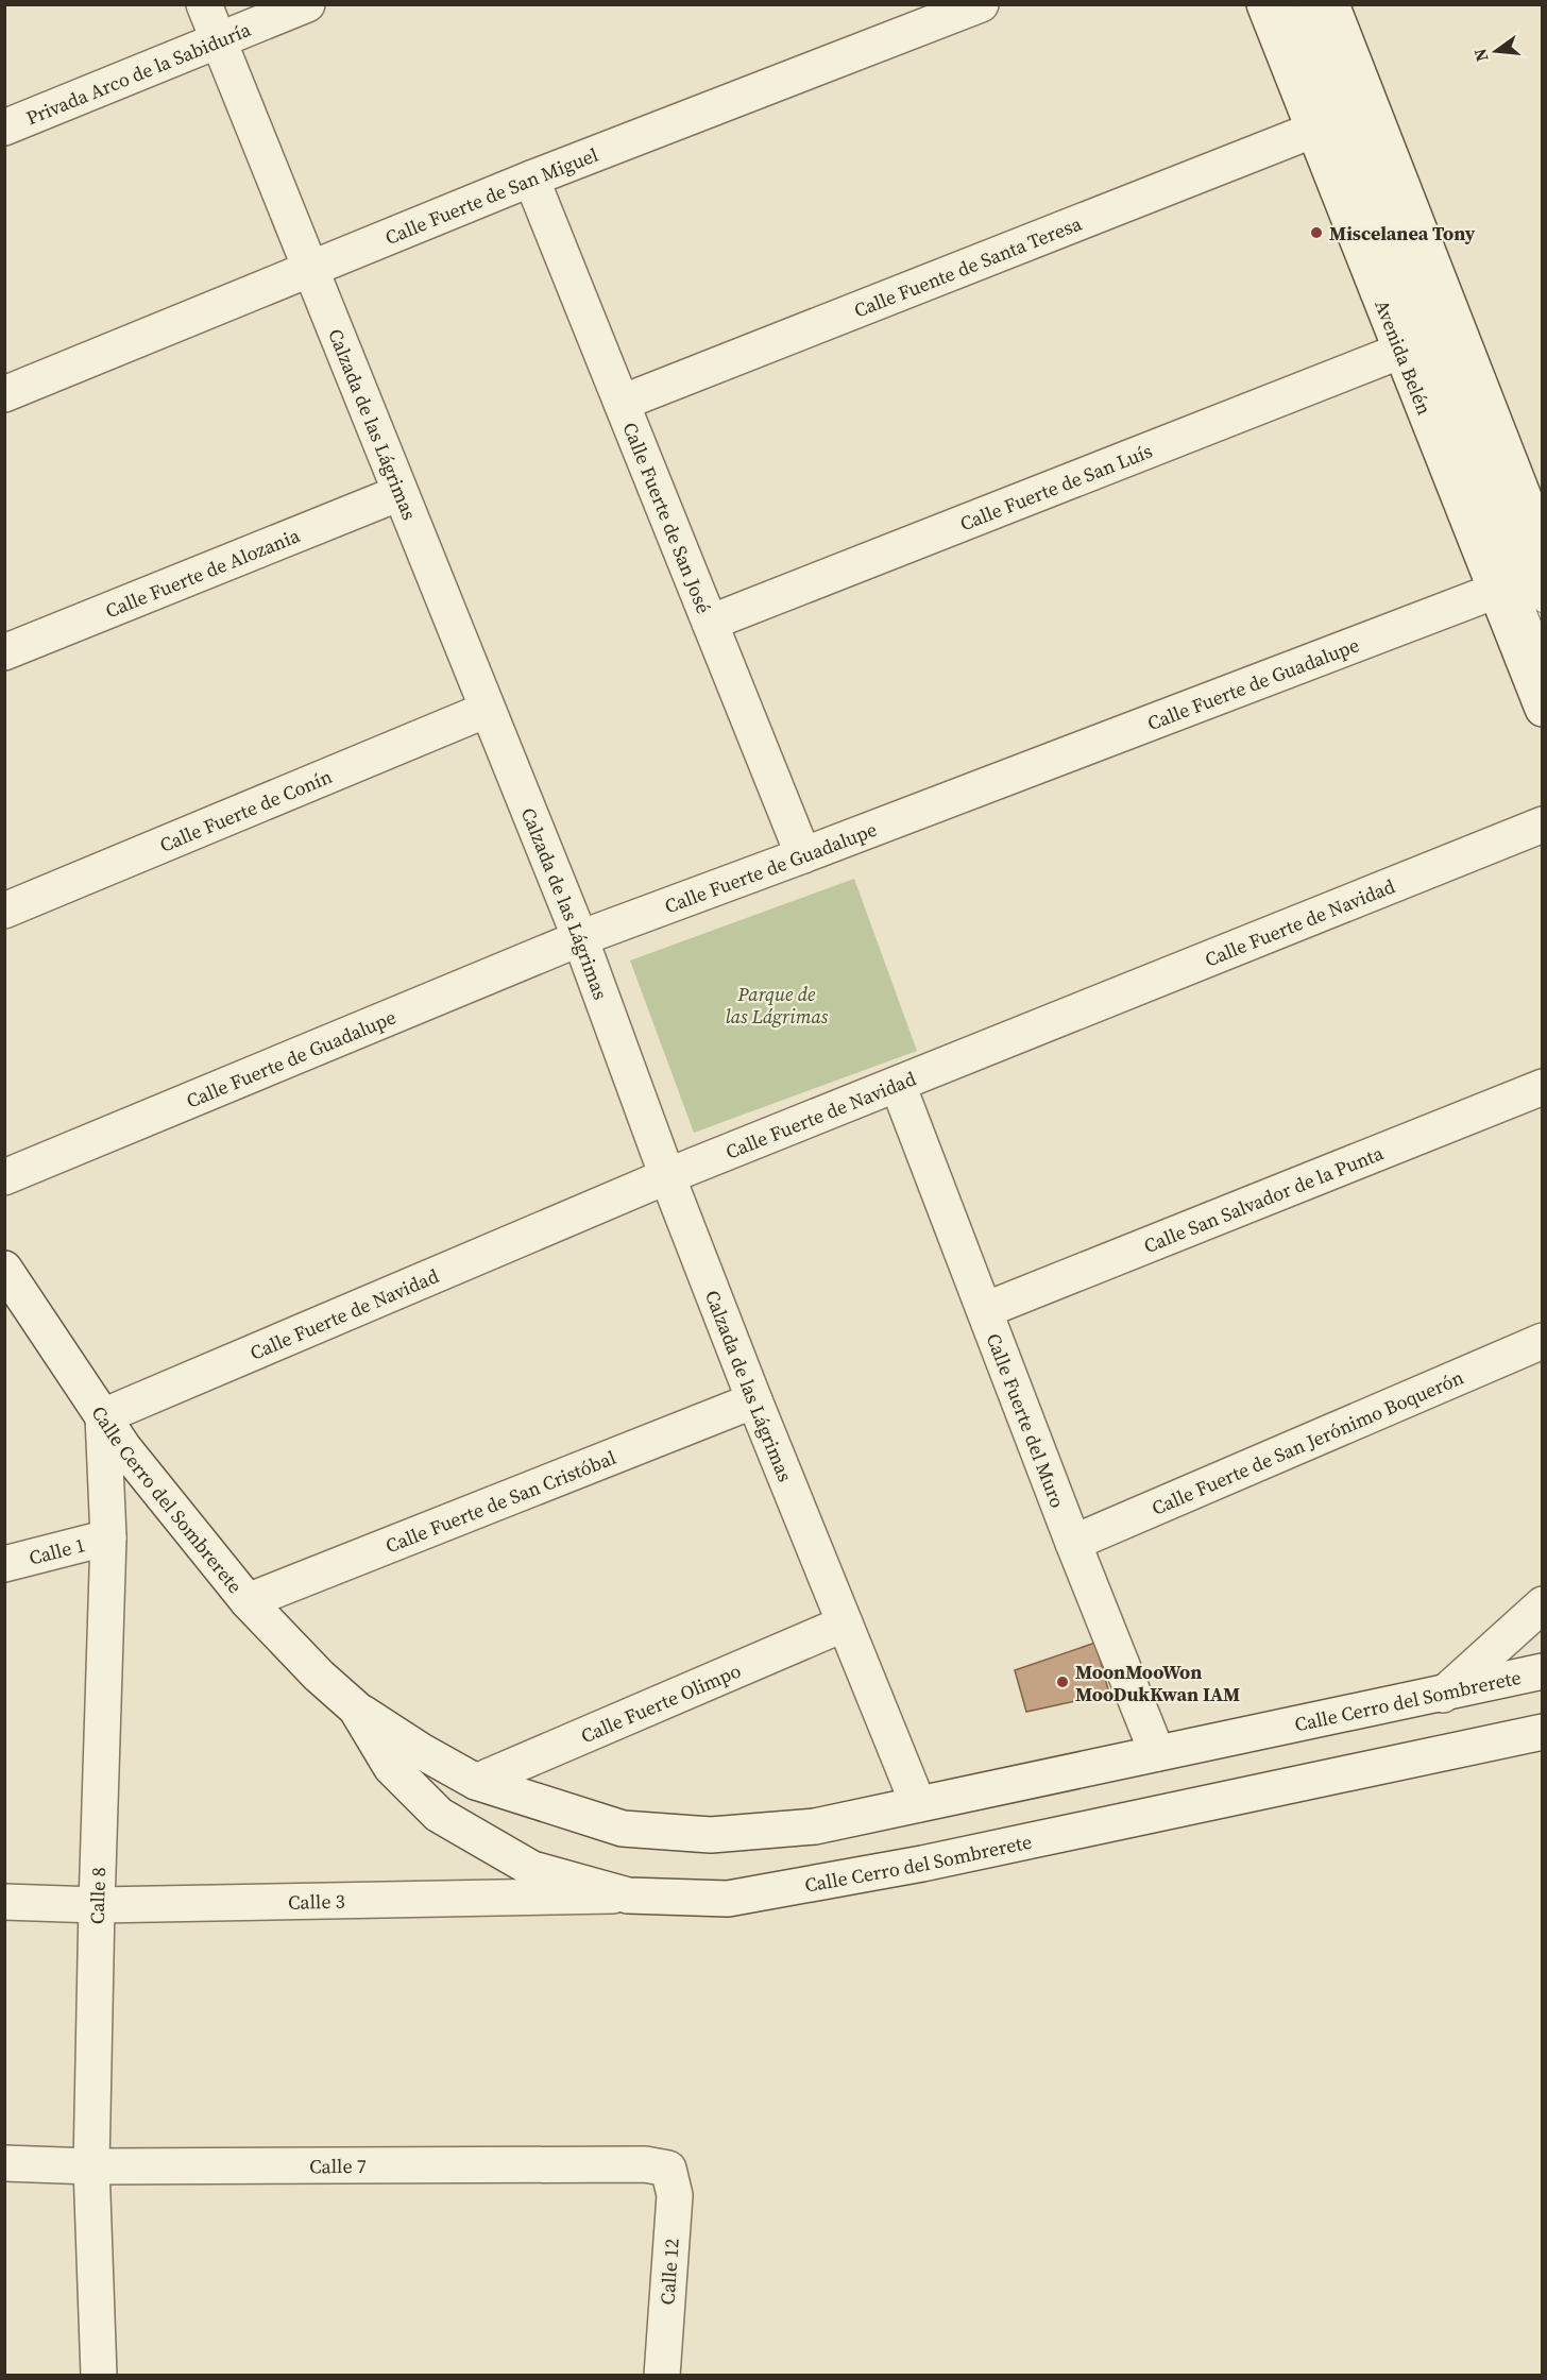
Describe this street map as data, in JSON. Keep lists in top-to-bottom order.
{
  "streets": {
    "street": [
      "Privada Arco de la Sabiduría",
      "Calle Fuerte de San Miguel",
      "Calle Fuente de Santa Teresa",
      "Avenida Belén",
      "Calzada de las Lágrimas",
      "Calle Fuerte de San Luís",
      "Calle Fuerte de San José",
      "Calle Fuerte de Alozania",
      "Calle Fuerte de Guadalupe",
      "Calle Fuerte de Conín",
      "Calle Fuerte de Navidad",
      "Calle San Salvador de la Punta",
      "Calle Fuerte del Muro",
      "Calle Fuerte de San Jerónimo Boquerón",
      "Calle Cerro del Sombrerete",
      "Calle Fuerte de San Cristóbal",
      "Calle 1",
      "Calle Fuerte Olimpo",
      "Calle 8",
      "Calle 3",
      "Calle 7",
      "Calle 12"
    ]
  },
  "crossings": [
    ["Privada Arco de la Sabiduría", "Calzada de las Lágrimas"],
    ["Calle Fuerte de San Miguel", "Calzada de las Lágrimas"],
    ["Calle Fuerte de San Miguel", "Calle Fuerte de San José"],
    ["Calle Fuente de Santa Teresa", "Avenida Belén"],
    ["Calle Fuente de Santa Teresa", "Calle Fuerte de San José"],
    ["Avenida Belén", "Calle Fuerte de San Luís"],
    ["Avenida Belén", "Calle Fuerte de Guadalupe"],
    ["Calzada de las Lágrimas", "Calle Fuerte de Alozania"],
    ["Calzada de las Lágrimas", "Calle Fuerte de Guadalupe"],
    ["Calzada de las Lágrimas", "Calle Fuerte de Conín"],
    ["Calzada de las Lágrimas", "Calle Fuerte de Navidad"],
    ["Calzada de las Lágrimas", "Calle Cerro del Sombrerete"],
    ["Calzada de las Lágrimas", "Calle Fuerte de San Cristóbal"],
    ["Calzada de las Lágrimas", "Calle Fuerte Olimpo"],
    ["Calle Fuerte de San Luís", "Calle Fuerte de San José"],
    ["Calle Fuerte de San José", "Calle Fuerte de Guadalupe"],
    ["Calle Fuerte de Navidad", "Calle Fuerte del Muro"],
    ["Calle Fuerte de Navidad", "Calle Cerro del Sombrerete"],
    ["Calle Fuerte de Navidad", "Calle 8"],
    ["Calle San Salvador de la Punta", "Calle Fuerte del Muro"],
    ["Calle Fuerte del Muro", "Calle Fuerte de San Jerónimo Boquerón"],
    ["Calle Fuerte del Muro", "Calle Cerro del Sombrerete"],
    ["Calle Cerro del Sombrerete", "Calle Fuerte de San Cristóbal"],
    ["Calle Cerro del Sombrerete", "Calle Fuerte Olimpo"],
    ["Calle Cerro del Sombrerete", "Calle 8"],
    ["Calle Cerro del Sombrerete", "Calle 3"],
    ["Calle 1", "Calle 8"],
    ["Calle 8", "Calle 3"],
    ["Calle 8", "Calle 7"],
    ["Calle 7", "Calle 12"]
  ],
  "parks": ["Parque de las Lágrimas"],
  "places": ["Miscelanea Tony", "MoonMooWon MooDukKwan IAM"],
  "north": "left"
}
